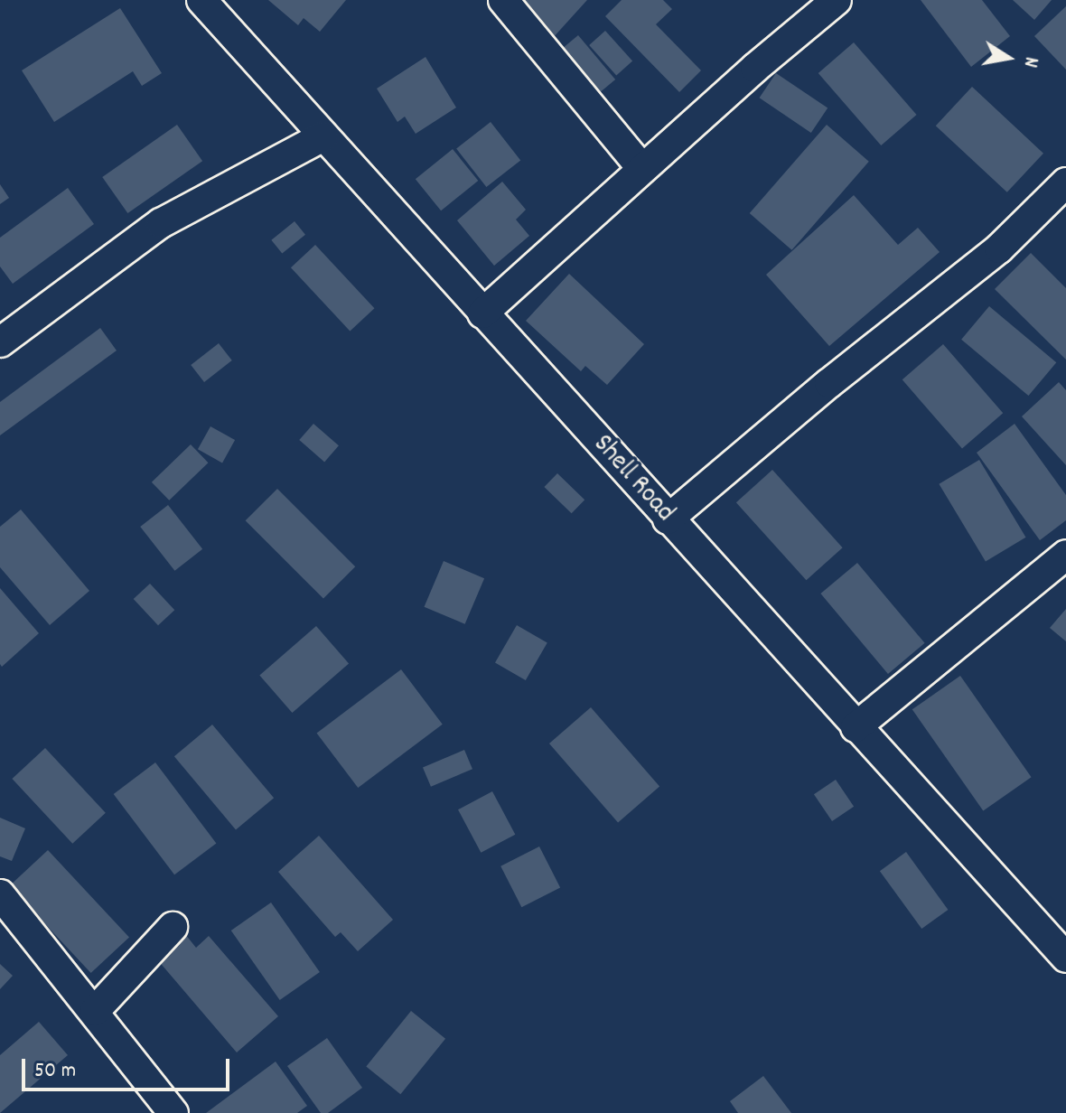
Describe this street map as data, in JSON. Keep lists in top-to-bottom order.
{
  "streets": {
    "street": ["Shell Road"]
  },
  "scale_bar": "50 m",
  "north": "right"
}
